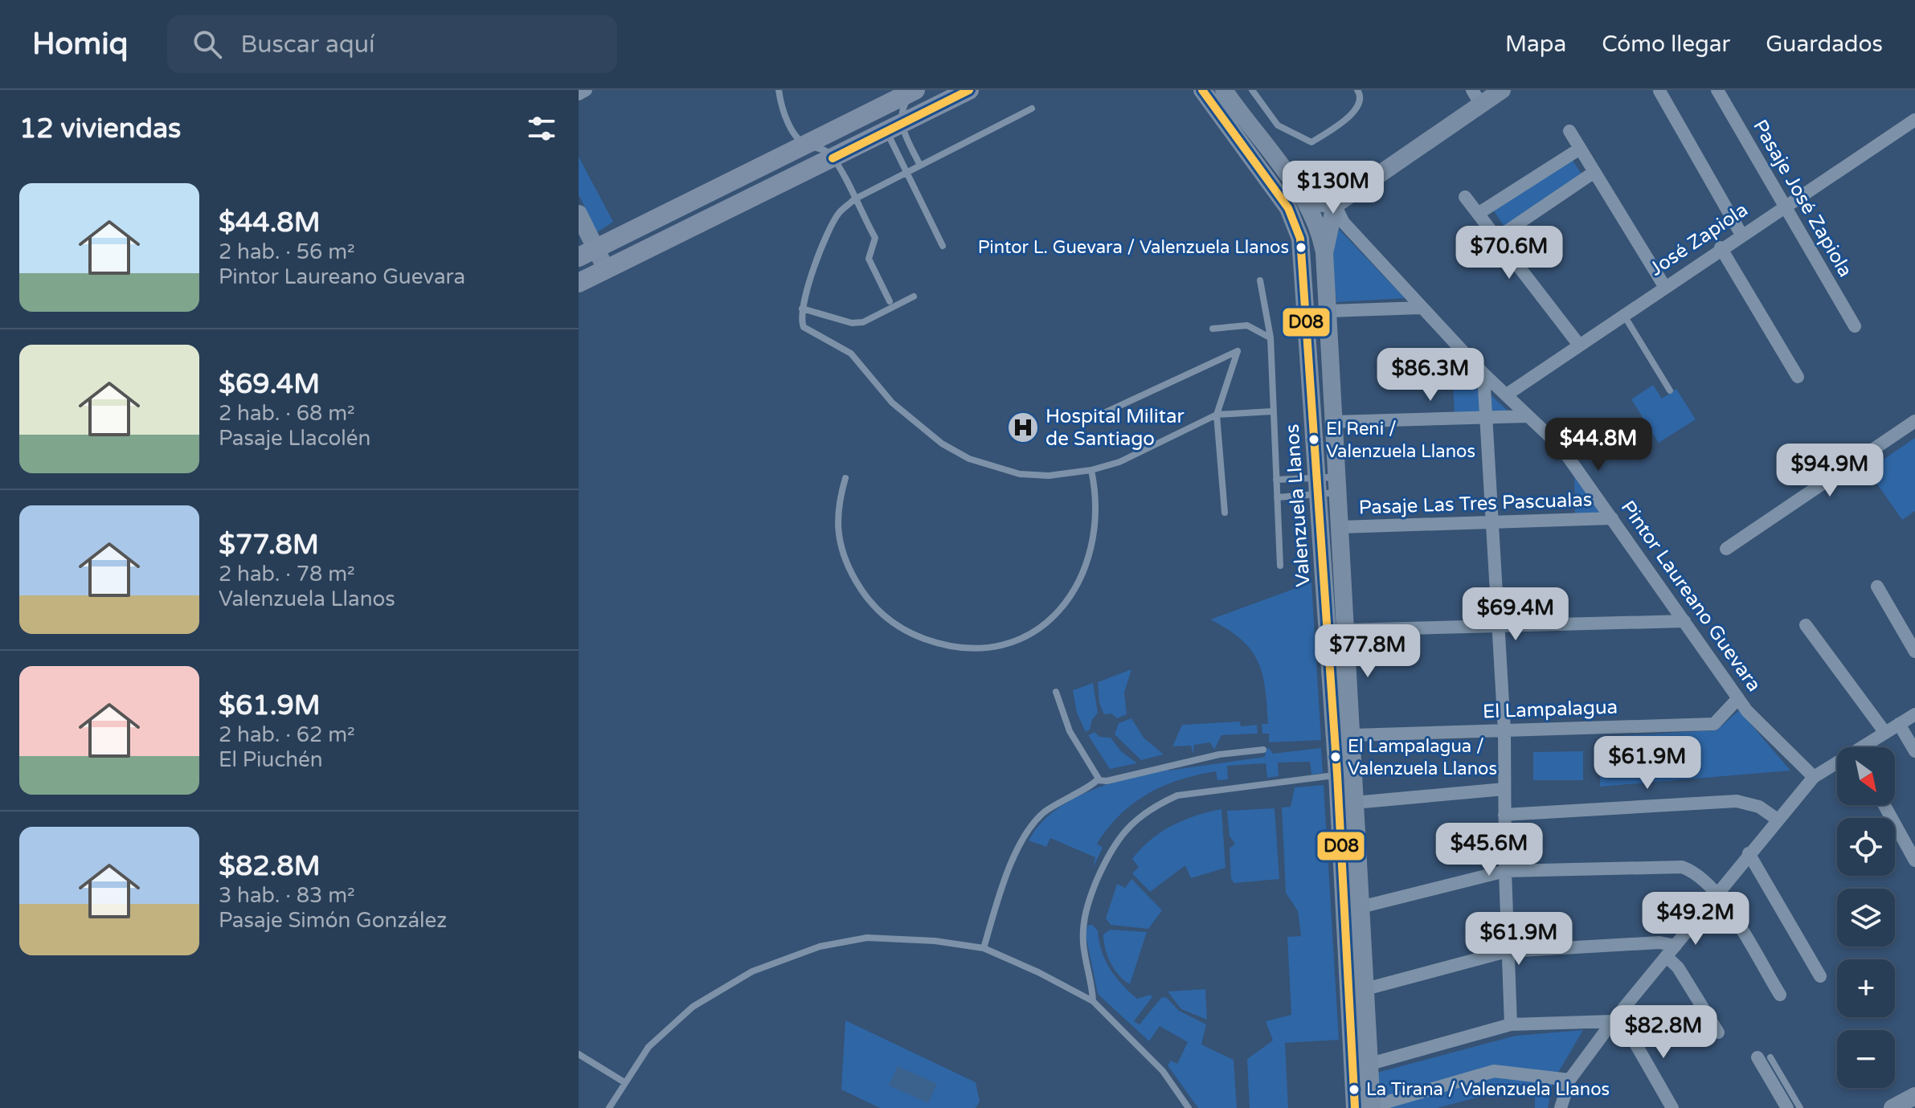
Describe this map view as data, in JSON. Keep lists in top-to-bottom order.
{
  "streets": {
    "main road": ["Valenzuela Llanos"],
    "street": [
      "Pasaje José Zapiola",
      "José Zapiola",
      "Pasaje Las Tres Pascualas",
      "Pintor Laureano Guevara",
      "El Lampalagua"
    ]
  },
  "crossings": [
    ["Pasaje José Zapiola", "José Zapiola"],
    ["José Zapiola", "Pintor Laureano Guevara"],
    ["Pasaje Las Tres Pascualas", "Valenzuela Llanos"],
    ["Pasaje Las Tres Pascualas", "Pintor Laureano Guevara"],
    ["Valenzuela Llanos", "Pintor Laureano Guevara"],
    ["Valenzuela Llanos", "El Lampalagua"],
    ["Pintor Laureano Guevara", "El Lampalagua"]
  ],
  "places": {
    "other": [
      "Pintor L. Guevara / Valenzuela Llanos",
      "El Reni / Valenzuela Llanos",
      "El Lampalagua / Valenzuela Llanos",
      "La Tirana / Valenzuela Llanos"
    ],
    "hospital": ["Hospital Militar de Santiago"]
  },
  "lines": ["transit line D08"],
  "north": "bottom right",
  "page": {
    "header": "Homiq",
    "search": "Buscar aquí",
    "nav": ["Mapa", "Cómo llegar", "Guardados"],
    "heading": "12 viviendas",
    "price": [
      "$130M",
      "$70.6M",
      "$86.3M",
      "$44.8M",
      "$94.9M",
      "$69.4M",
      "$77.8M",
      "$61.9M",
      "$45.6M",
      "$49.2M",
      "$61.9M",
      "$82.8M"
    ],
    "list": [
      {
        "name": "$44.8M",
        "note": "2 hab. · 56 m² · Pintor Laureano Guevara"
      },
      {
        "name": "$69.4M",
        "note": "2 hab. · 68 m² · Pasaje Llacolén"
      },
      {
        "name": "$77.8M",
        "note": "2 hab. · 78 m² · Valenzuela Llanos"
      },
      {
        "name": "$61.9M",
        "note": "2 hab. · 62 m² · El Piuchén"
      },
      {
        "name": "$82.8M",
        "note": "3 hab. · 83 m² · Pasaje Simón González"
      }
    ],
    "map_buttons": ["+", "−"]
  }
}
